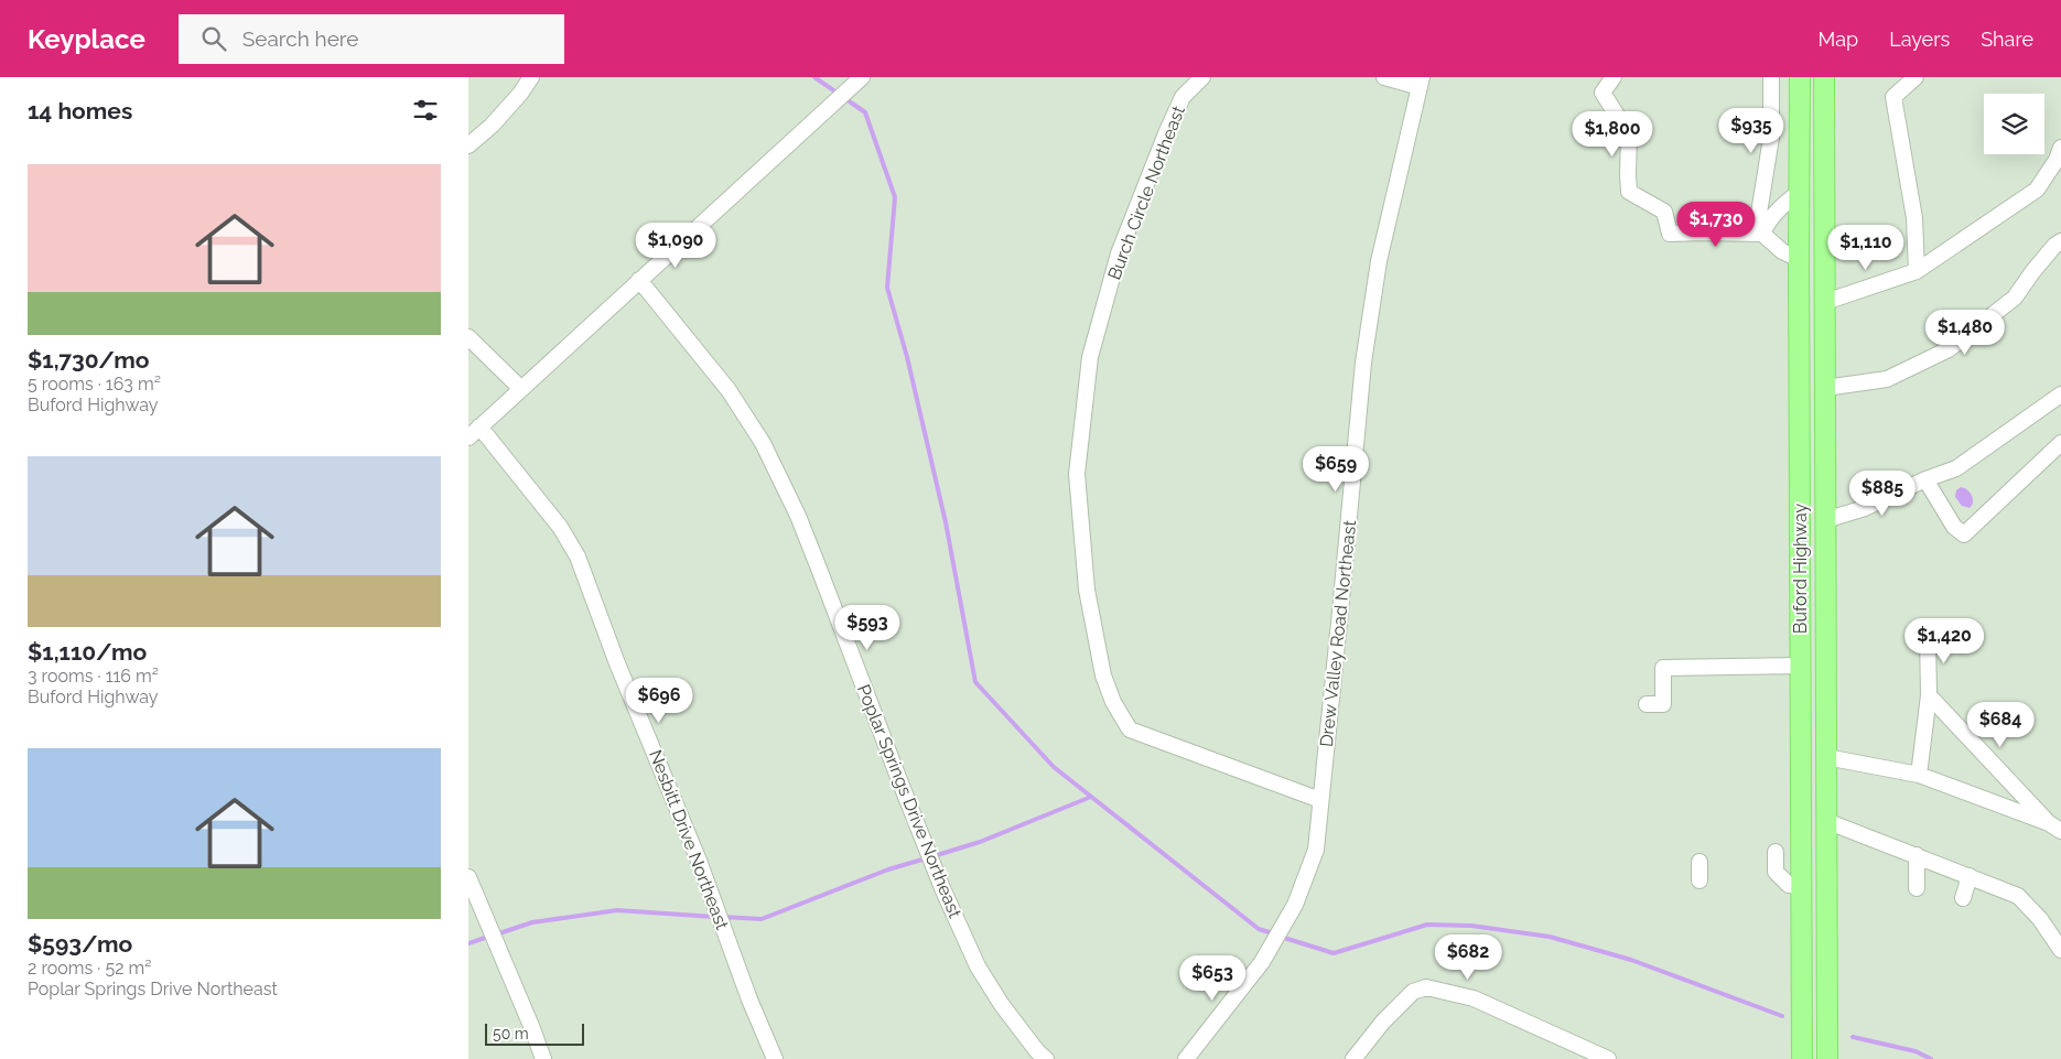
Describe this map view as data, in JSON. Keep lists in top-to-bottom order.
{
  "streets": {
    "main road": ["Buford Highway"],
    "street": [
      "Burch Circle Northeast",
      "Drew Valley Road Northeast",
      "Poplar Springs Drive Northeast",
      "Nesbitt Drive Northeast"
    ]
  },
  "crossings": [
    ["Burch Circle Northeast", "Drew Valley Road Northeast"]
  ],
  "scale_bar": "50 m",
  "page": {
    "header": "Keyplace",
    "search": "Search here",
    "nav": ["Map", "Layers", "Share"],
    "heading": "14 homes",
    "price": [
      "$935",
      "$1,800",
      "$1,730",
      "$1,090",
      "$1,110",
      "$1,480",
      "$659",
      "$885",
      "$593",
      "$1,420",
      "$696",
      "$684",
      "$682",
      "$653"
    ],
    "list": [
      {
        "name": "$1,730/mo",
        "note": "5 rooms · 163 m² · Buford Highway"
      },
      {
        "name": "$1,110/mo",
        "note": "3 rooms · 116 m² · Buford Highway"
      },
      {
        "name": "$593/mo",
        "note": "2 rooms · 52 m² · Poplar Springs Drive Northeast"
      }
    ],
    "scale": "50 m"
  }
}
